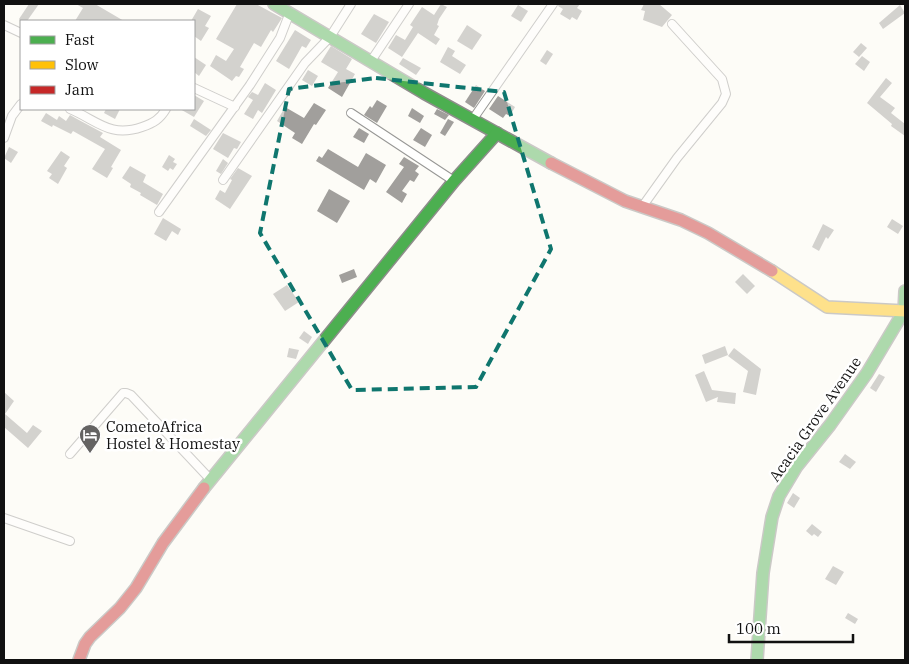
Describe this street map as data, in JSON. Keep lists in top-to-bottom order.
{
  "streets": {
    "street": ["Acacia Grove Avenue"]
  },
  "places": {
    "hotel": ["CometoAfrica Hostel & Homestay"]
  },
  "legend": ["Fast", "Slow", "Jam"],
  "scale_bar": "100 m"
}
